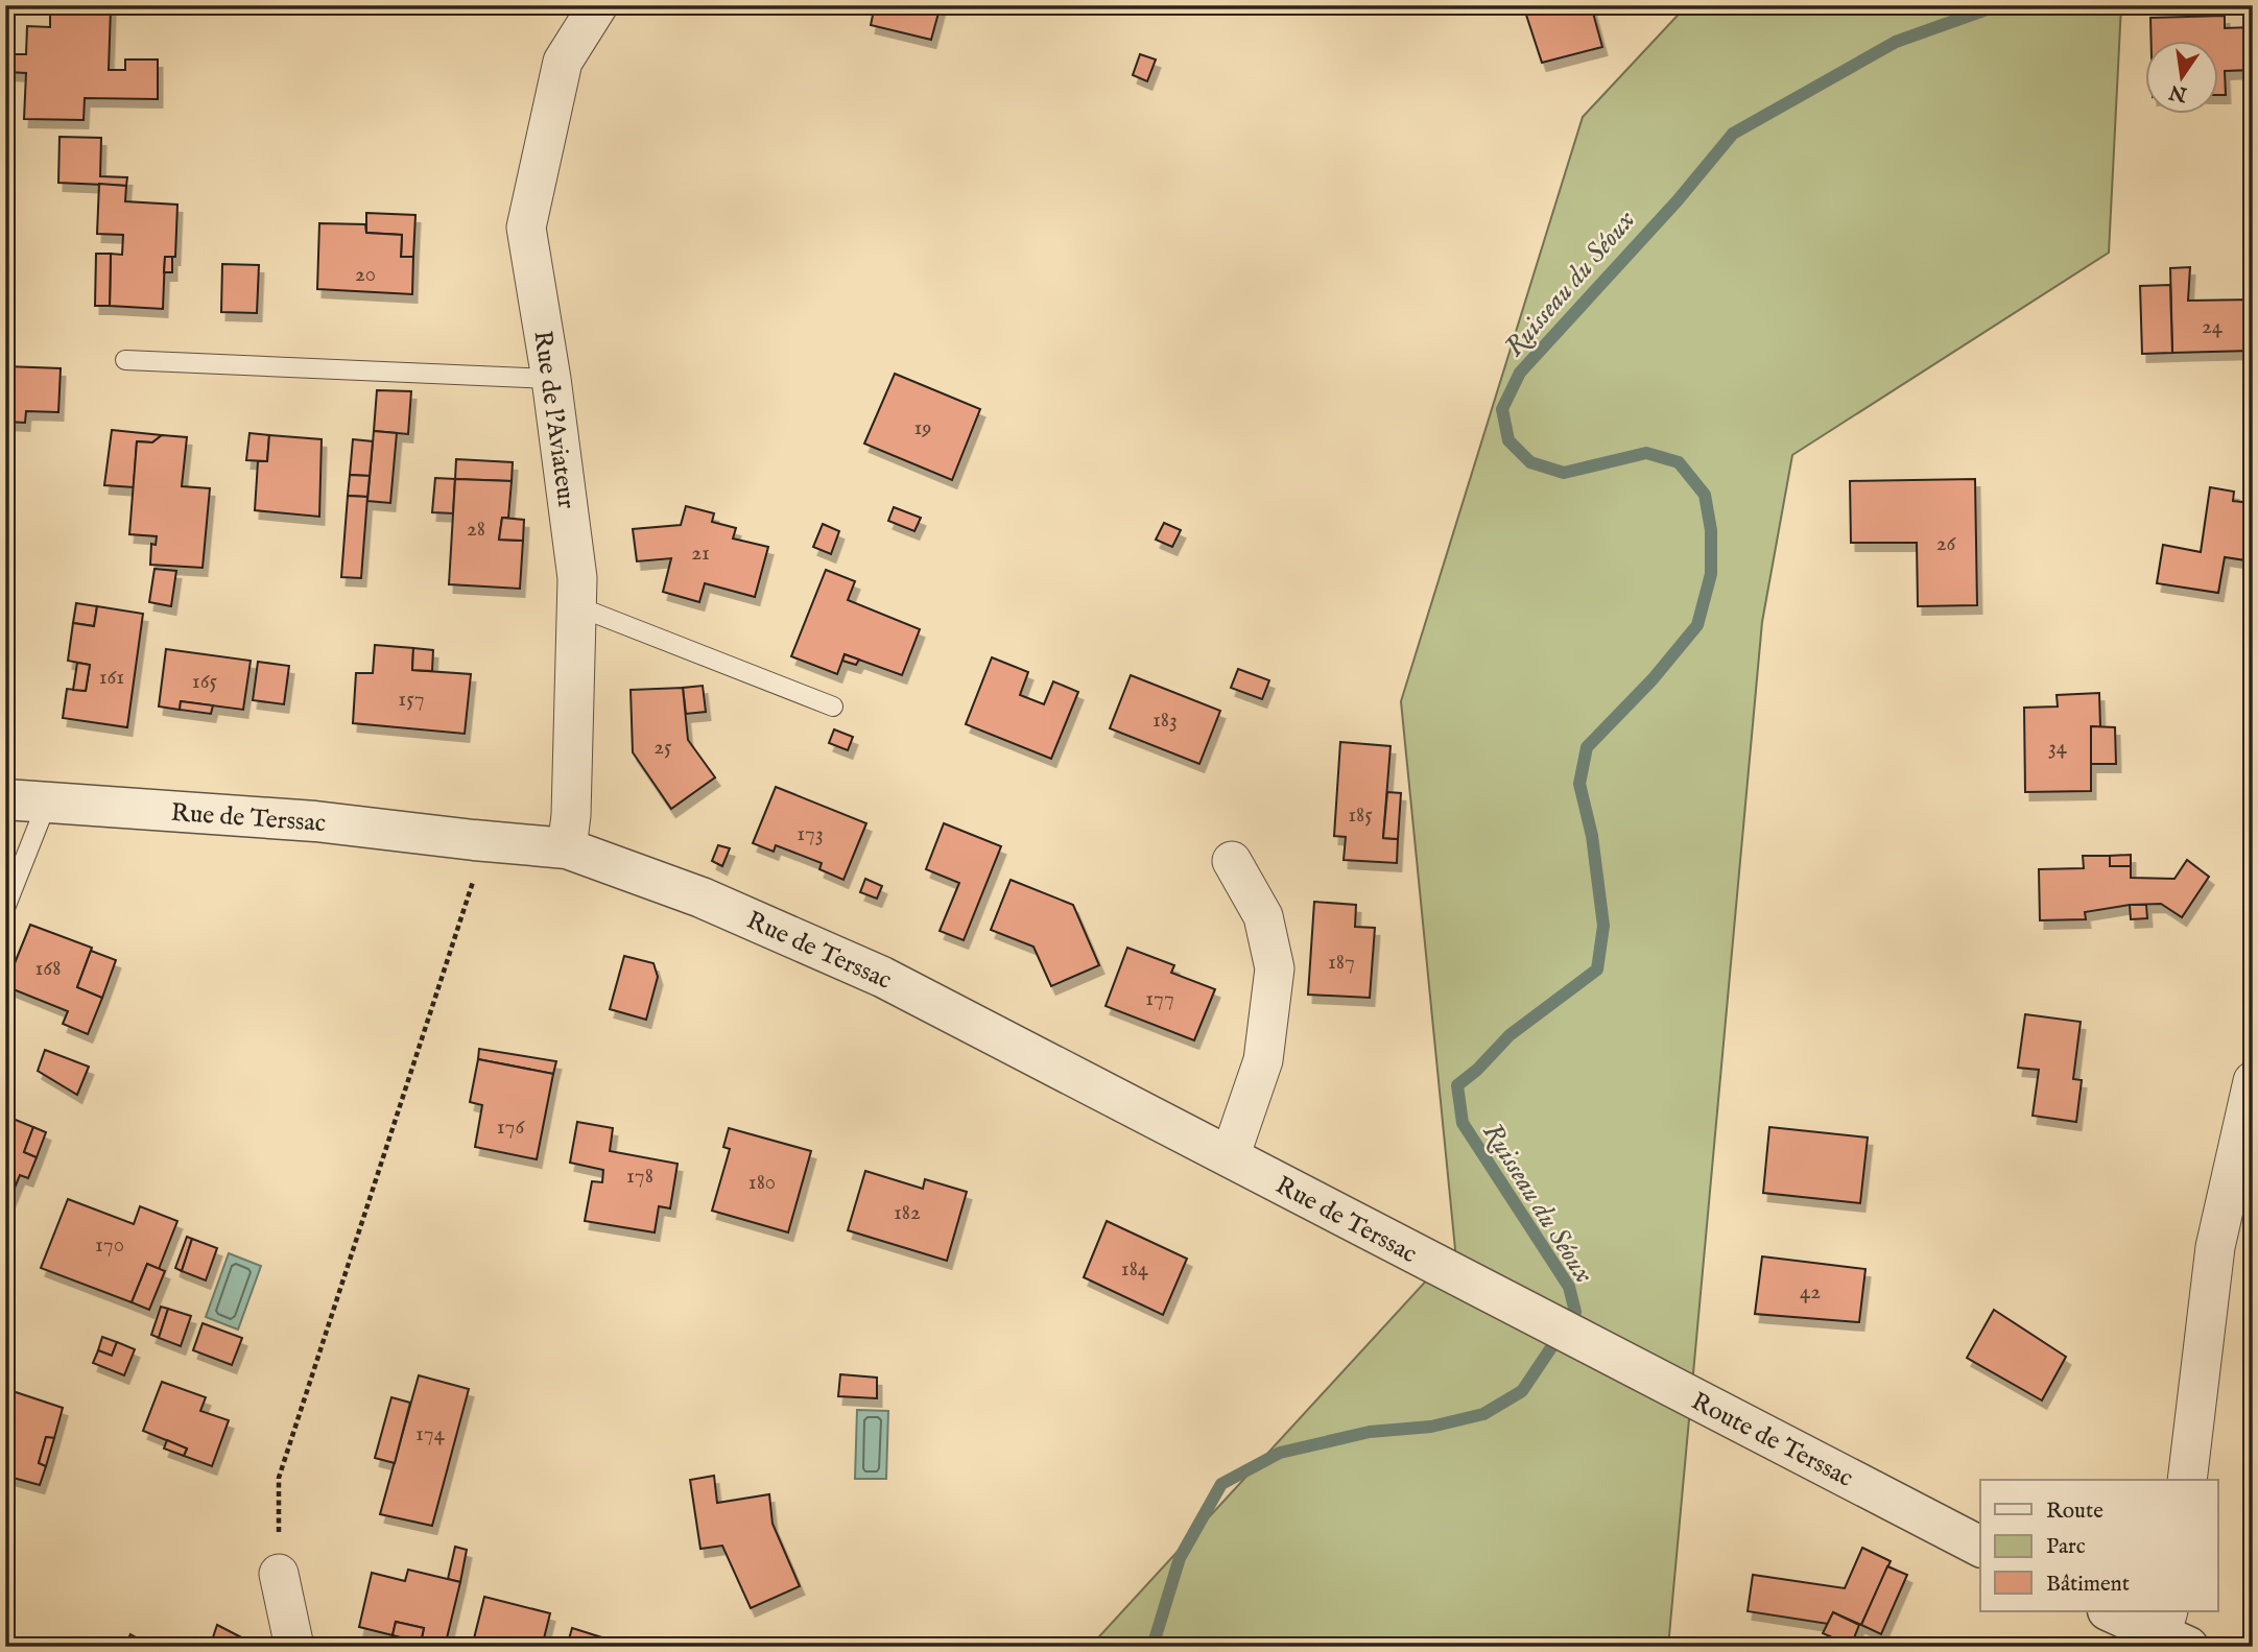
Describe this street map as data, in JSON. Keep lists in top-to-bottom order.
{
  "streets": {
    "street": ["Rue de l'Aviateur", "Rue de Terssac", "Route de Terssac"]
  },
  "crossings": [
    ["Rue de l'Aviateur", "Rue de Terssac"],
    ["Rue de Terssac", "Route de Terssac"]
  ],
  "water": ["Ruisseau du Séoux"],
  "house_numbers": [
    "20",
    "24",
    "19",
    "28",
    "26",
    "21",
    "161",
    "165",
    "157",
    "183",
    "25",
    "34",
    "185",
    "173",
    "187",
    "168",
    "177",
    "176",
    "178",
    "180",
    "182",
    "170",
    "184",
    "42",
    "174"
  ],
  "legend": ["Route", "Parc", "Bâtiment"],
  "north": "bottom"
}
